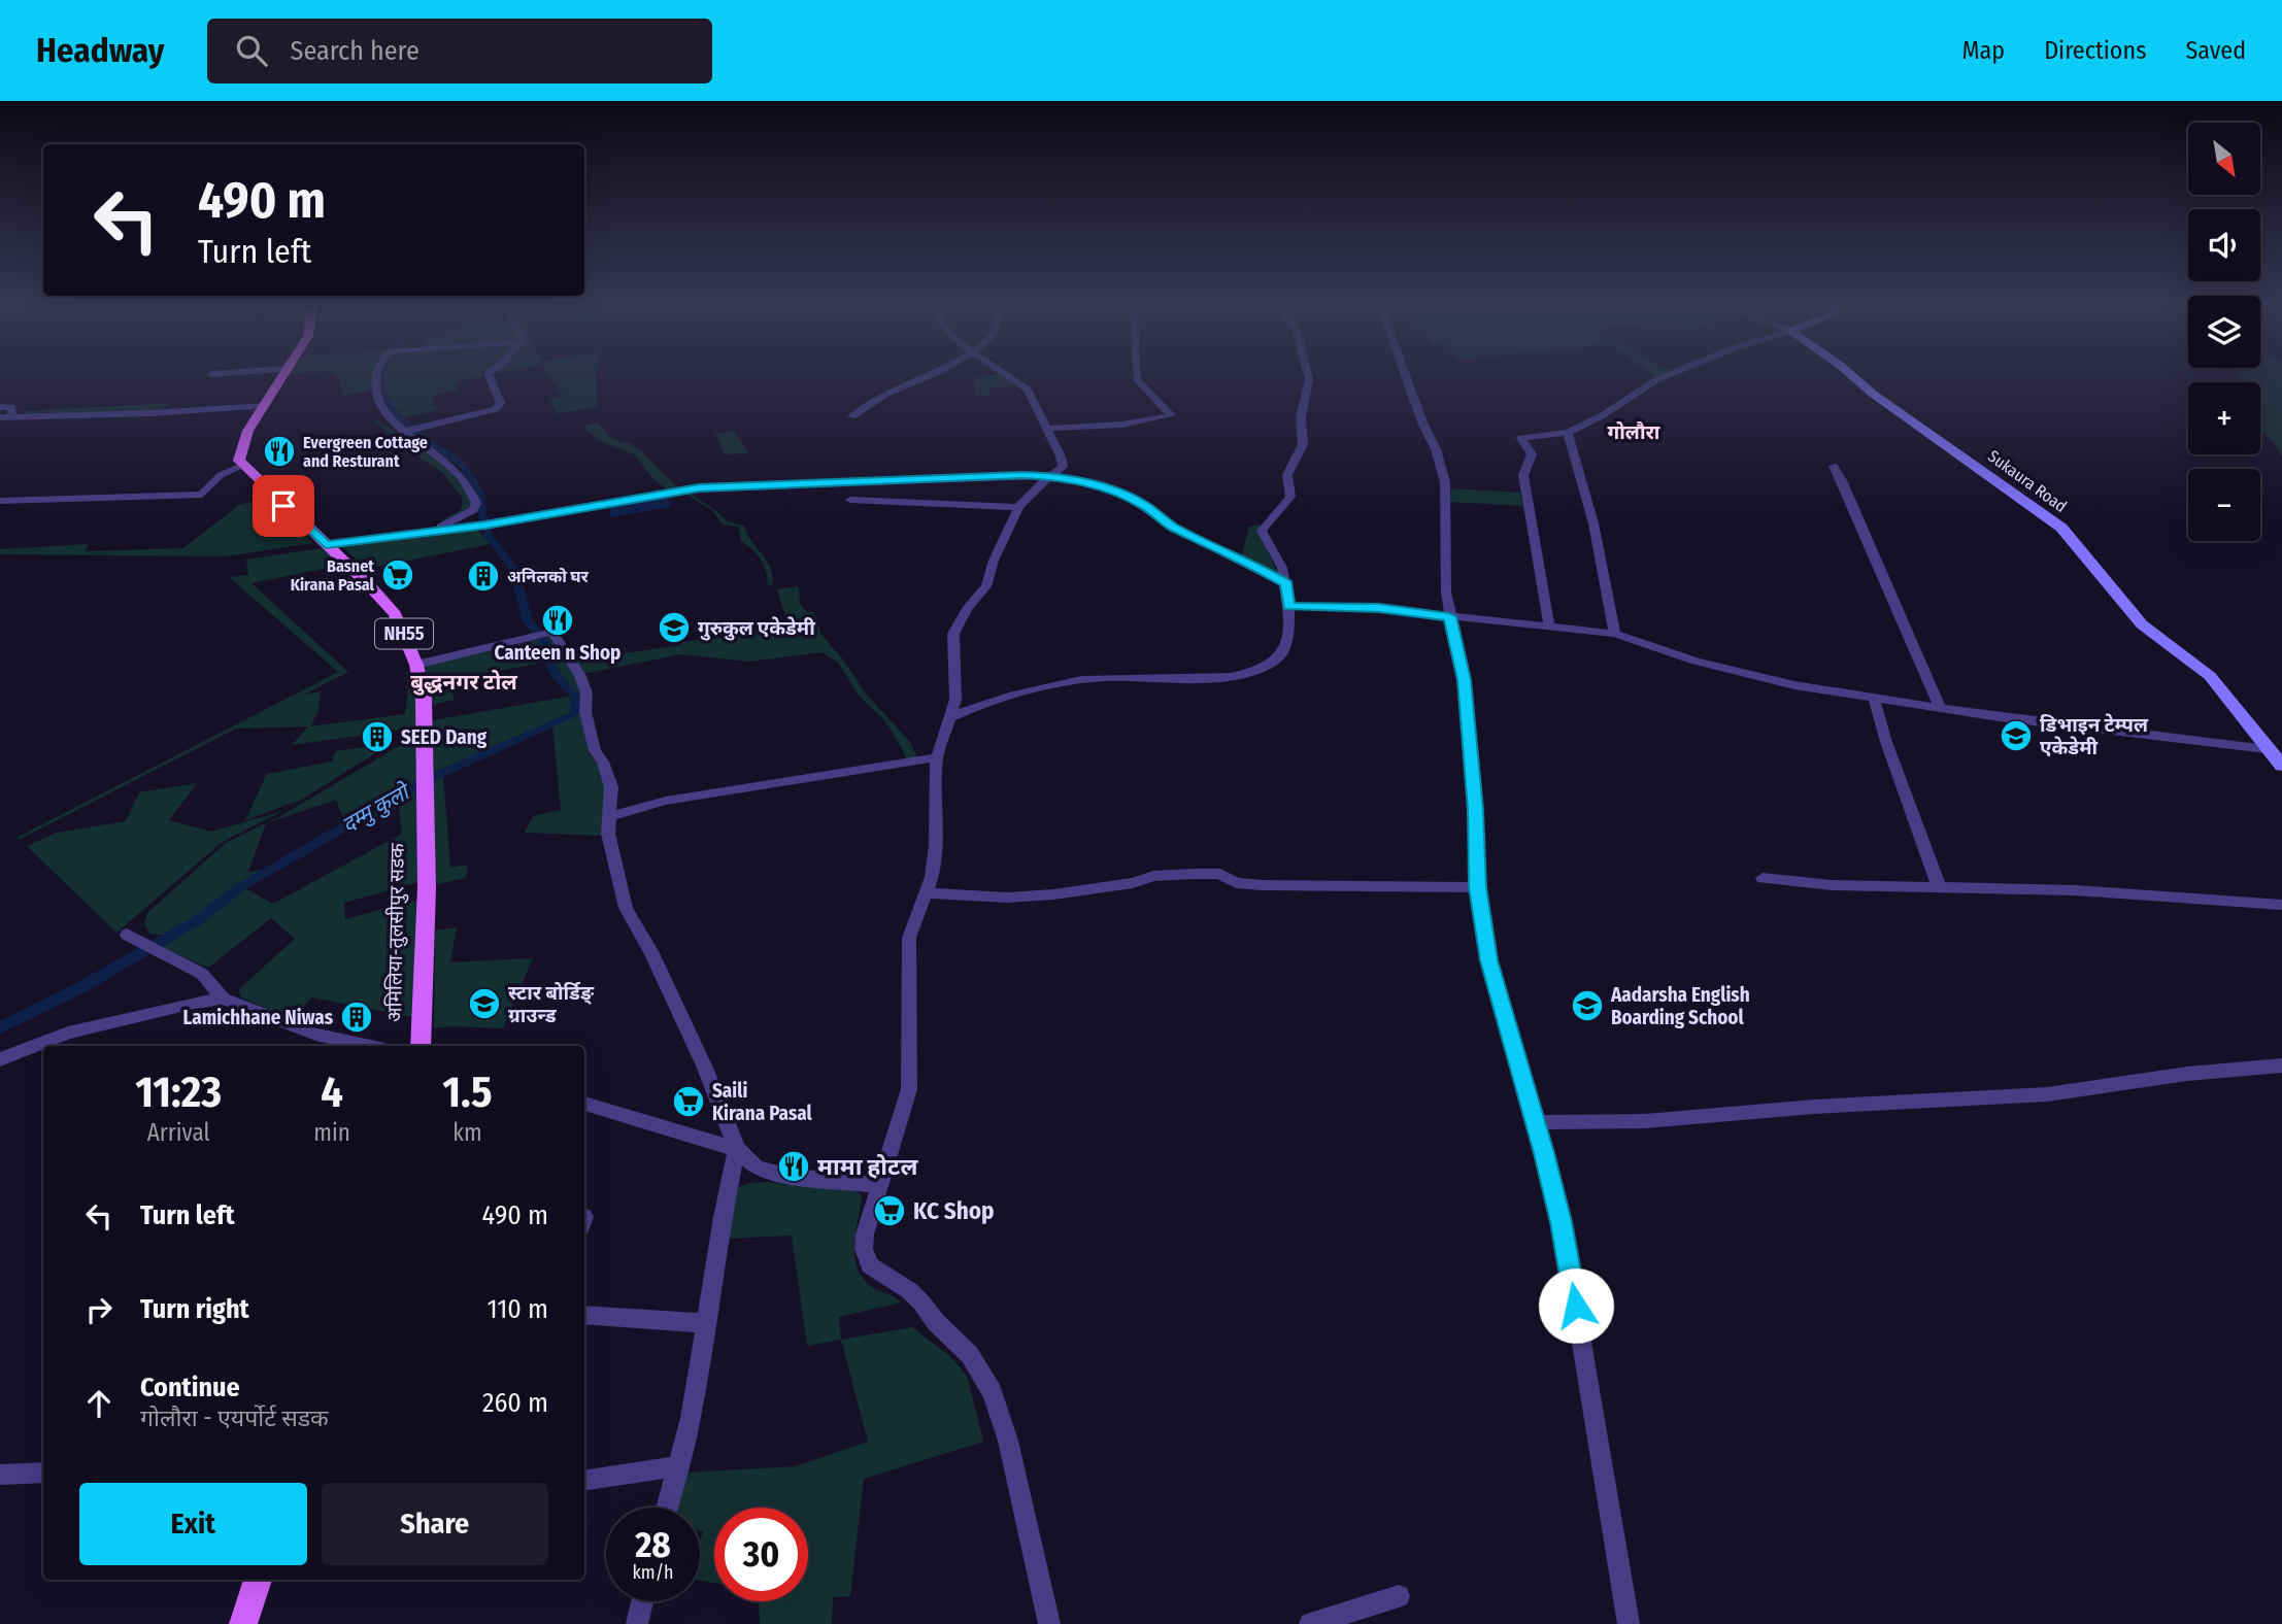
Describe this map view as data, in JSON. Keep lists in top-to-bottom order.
{
  "streets": {
    "main road": ["NH55", "अमिलिया-तुलसीपुर सडक"],
    "street": ["Sukaura Road"]
  },
  "districts": ["गोलौरा", "बुद्धनगर टोल"],
  "water": ["दम्मु कुलो"],
  "places": {
    "restaurant": ["Evergreen Cottage and Resturant", "Canteen n Shop", "मामा होटल"],
    "supermarket": ["Basnet Kirana Pasal", "Saili Kirana Pasal", "KC Shop"],
    "building": ["अनिलको घर", "SEED Dang", "Lamichhane Niwas"],
    "school or university": [
      "गुरुकुल एकेडेमी",
      "डिभाइन टेम्पल एकेडेमी",
      "स्टार बोर्डिङ् ग्राउन्ड",
      "Aadarsha English Boarding School"
    ]
  },
  "north": "bottom right",
  "page": {
    "header": "Headway",
    "search": "Search here",
    "nav": ["Map", "Directions", "Saved"],
    "map_buttons": ["+", "−"],
    "turn": ["490 m", "Turn left"],
    "eta": [
      "11:23",
      "Arrival",
      "4",
      "min",
      "1.5",
      "km"
    ],
    "list": [
      {
        "name": "Turn left",
        "value": "490 m"
      },
      {
        "name": "Turn right",
        "value": "110 m"
      },
      {
        "name": "Continue",
        "note": "गोलौरा - एयर्पोर्ट सडक",
        "value": "260 m"
      }
    ],
    "buttons": ["Exit", "Share"],
    "speed": "28 km/h",
    "limit": "30"
  }
}
